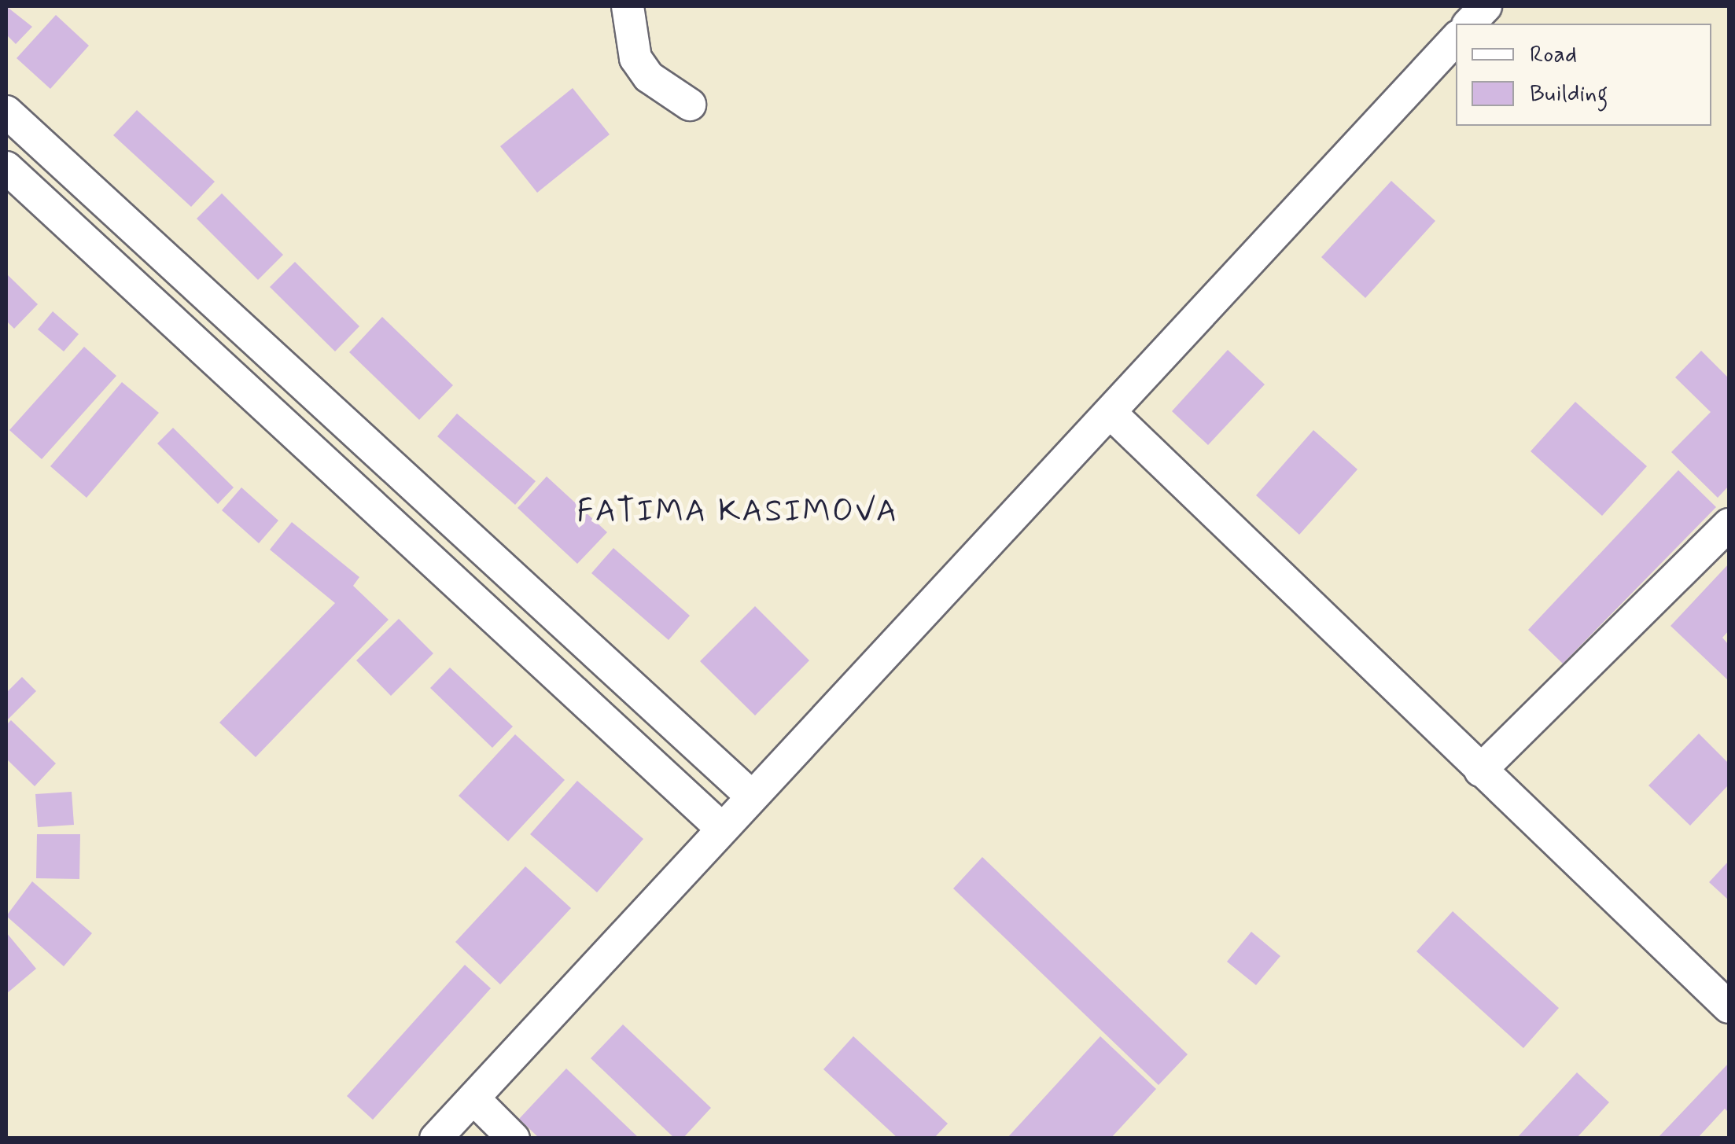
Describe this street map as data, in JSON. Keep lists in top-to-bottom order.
{
  "districts": ["FATIMA KASIMOVA"],
  "legend": ["Road", "Building"]
}
